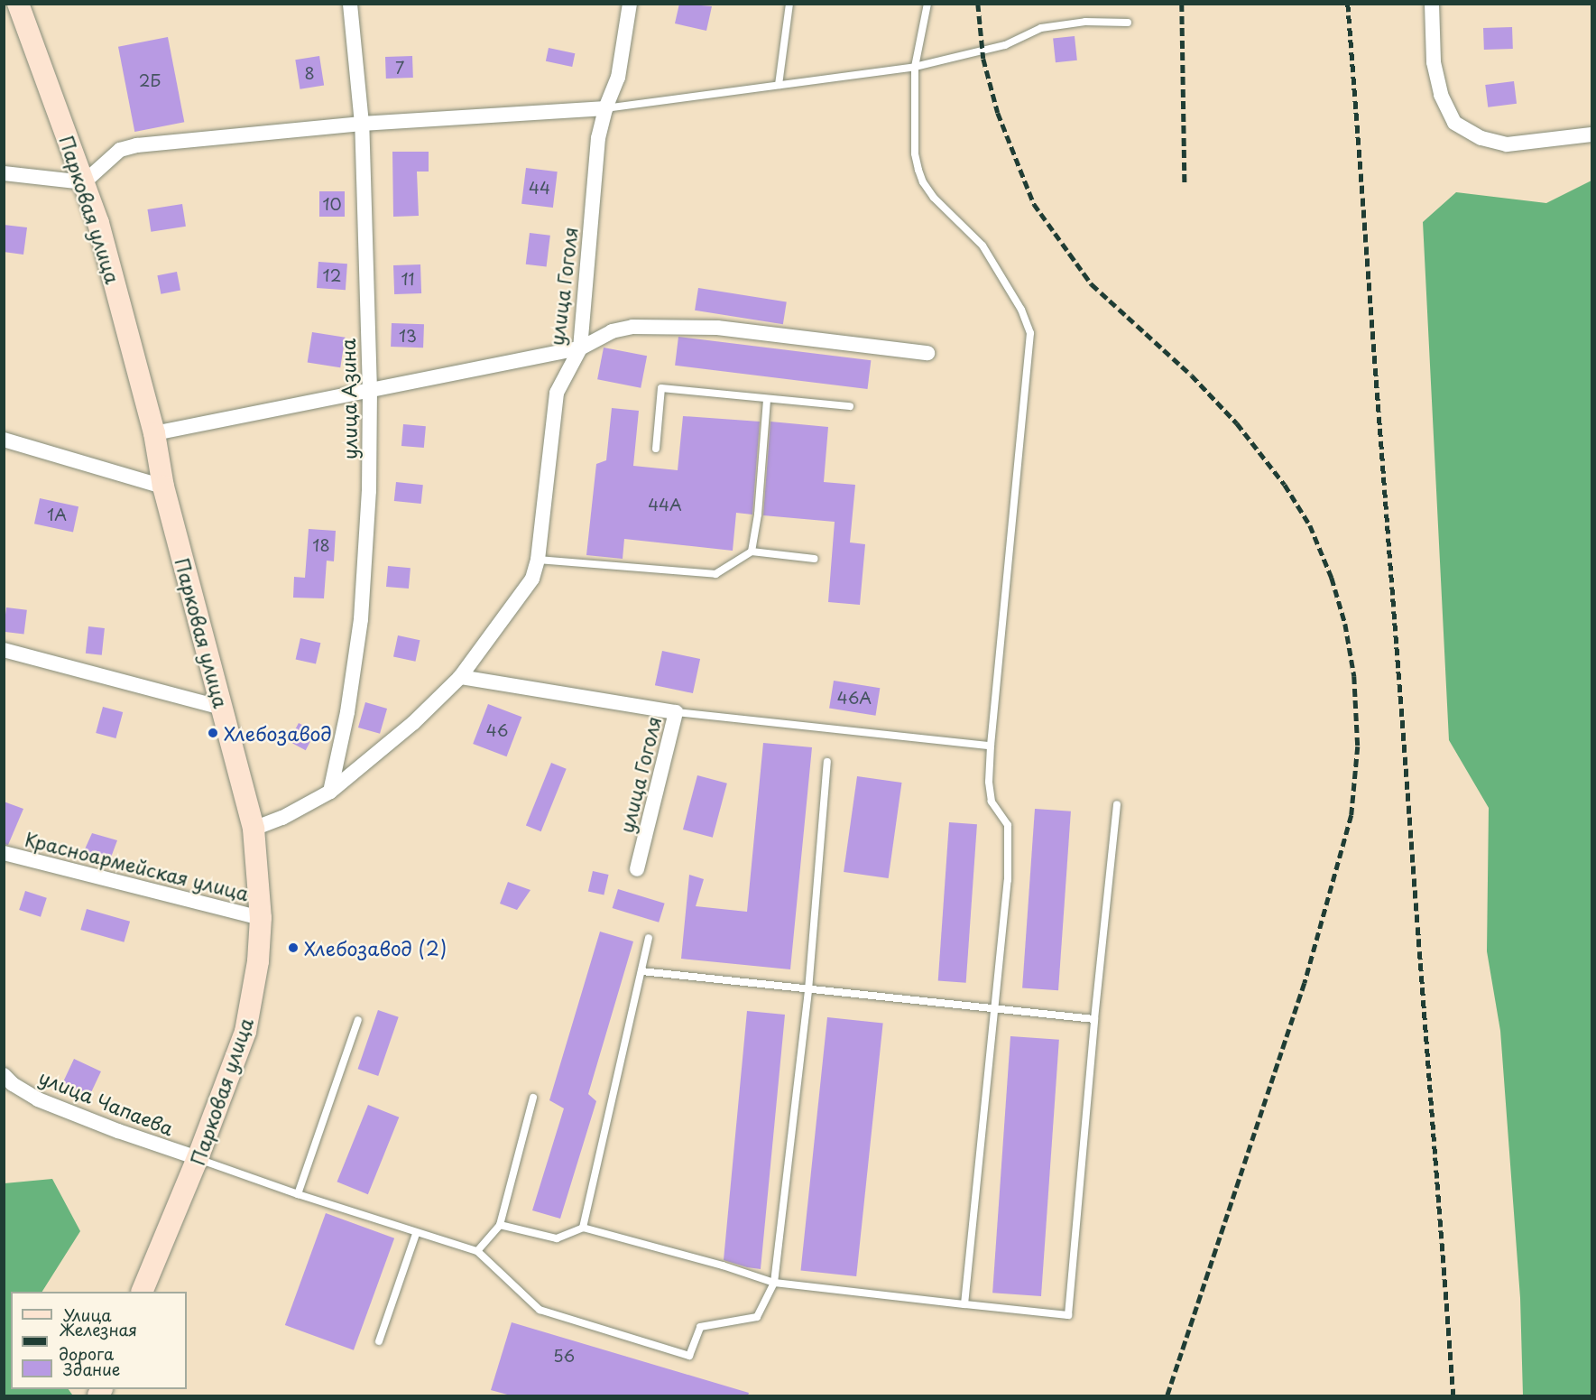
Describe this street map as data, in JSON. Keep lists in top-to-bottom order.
{
  "streets": {
    "main road": ["Парковая улица"],
    "street": [
      "улица Гоголя",
      "улица Азина",
      "Красноармейская улица",
      "улица Чапаева"
    ]
  },
  "crossings": [
    ["Парковая улица", "улица Гоголя"],
    ["Парковая улица", "Красноармейская улица"],
    ["Парковая улица", "улица Чапаева"],
    ["улица Гоголя", "улица Азина"]
  ],
  "places": ["Хлебозавод", "Хлебозавод (2)"],
  "house_numbers": [
    "7",
    "8",
    "2Б",
    "44",
    "10",
    "12",
    "11",
    "13",
    "44А",
    "1А",
    "18",
    "46А",
    "46",
    "56"
  ],
  "legend": ["Улица", "Железная дорога", "Здание"]
}
